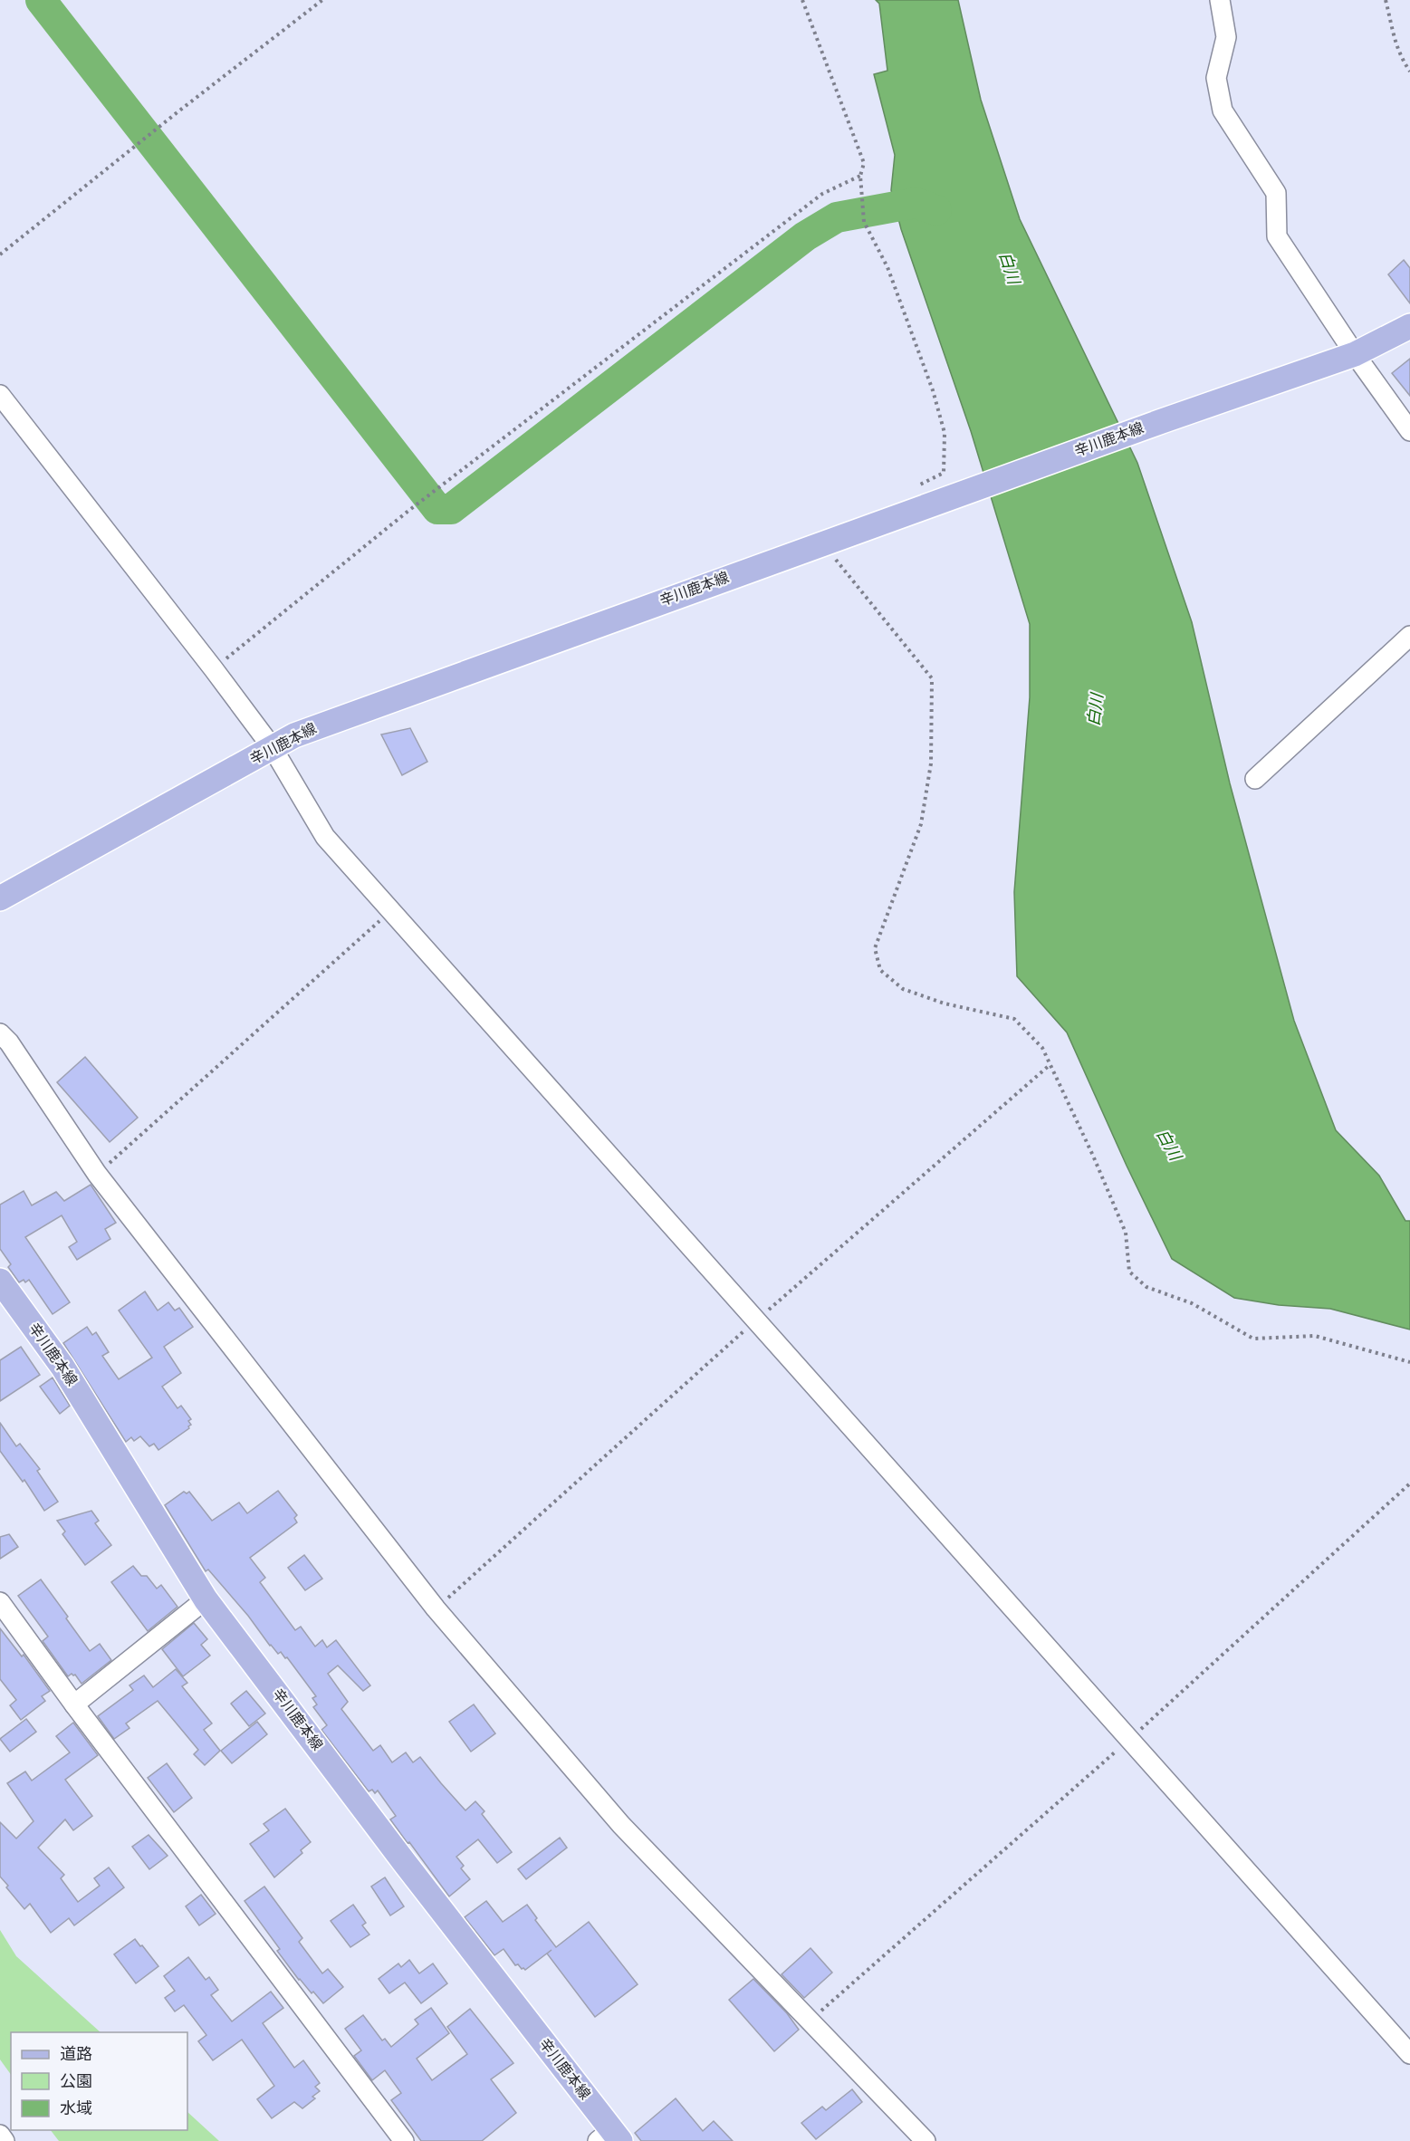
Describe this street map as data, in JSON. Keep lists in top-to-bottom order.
{
  "streets": {
    "main road": ["辛川鹿本線"]
  },
  "water": ["白川"],
  "legend": ["道路", "公園", "水域"]
}
